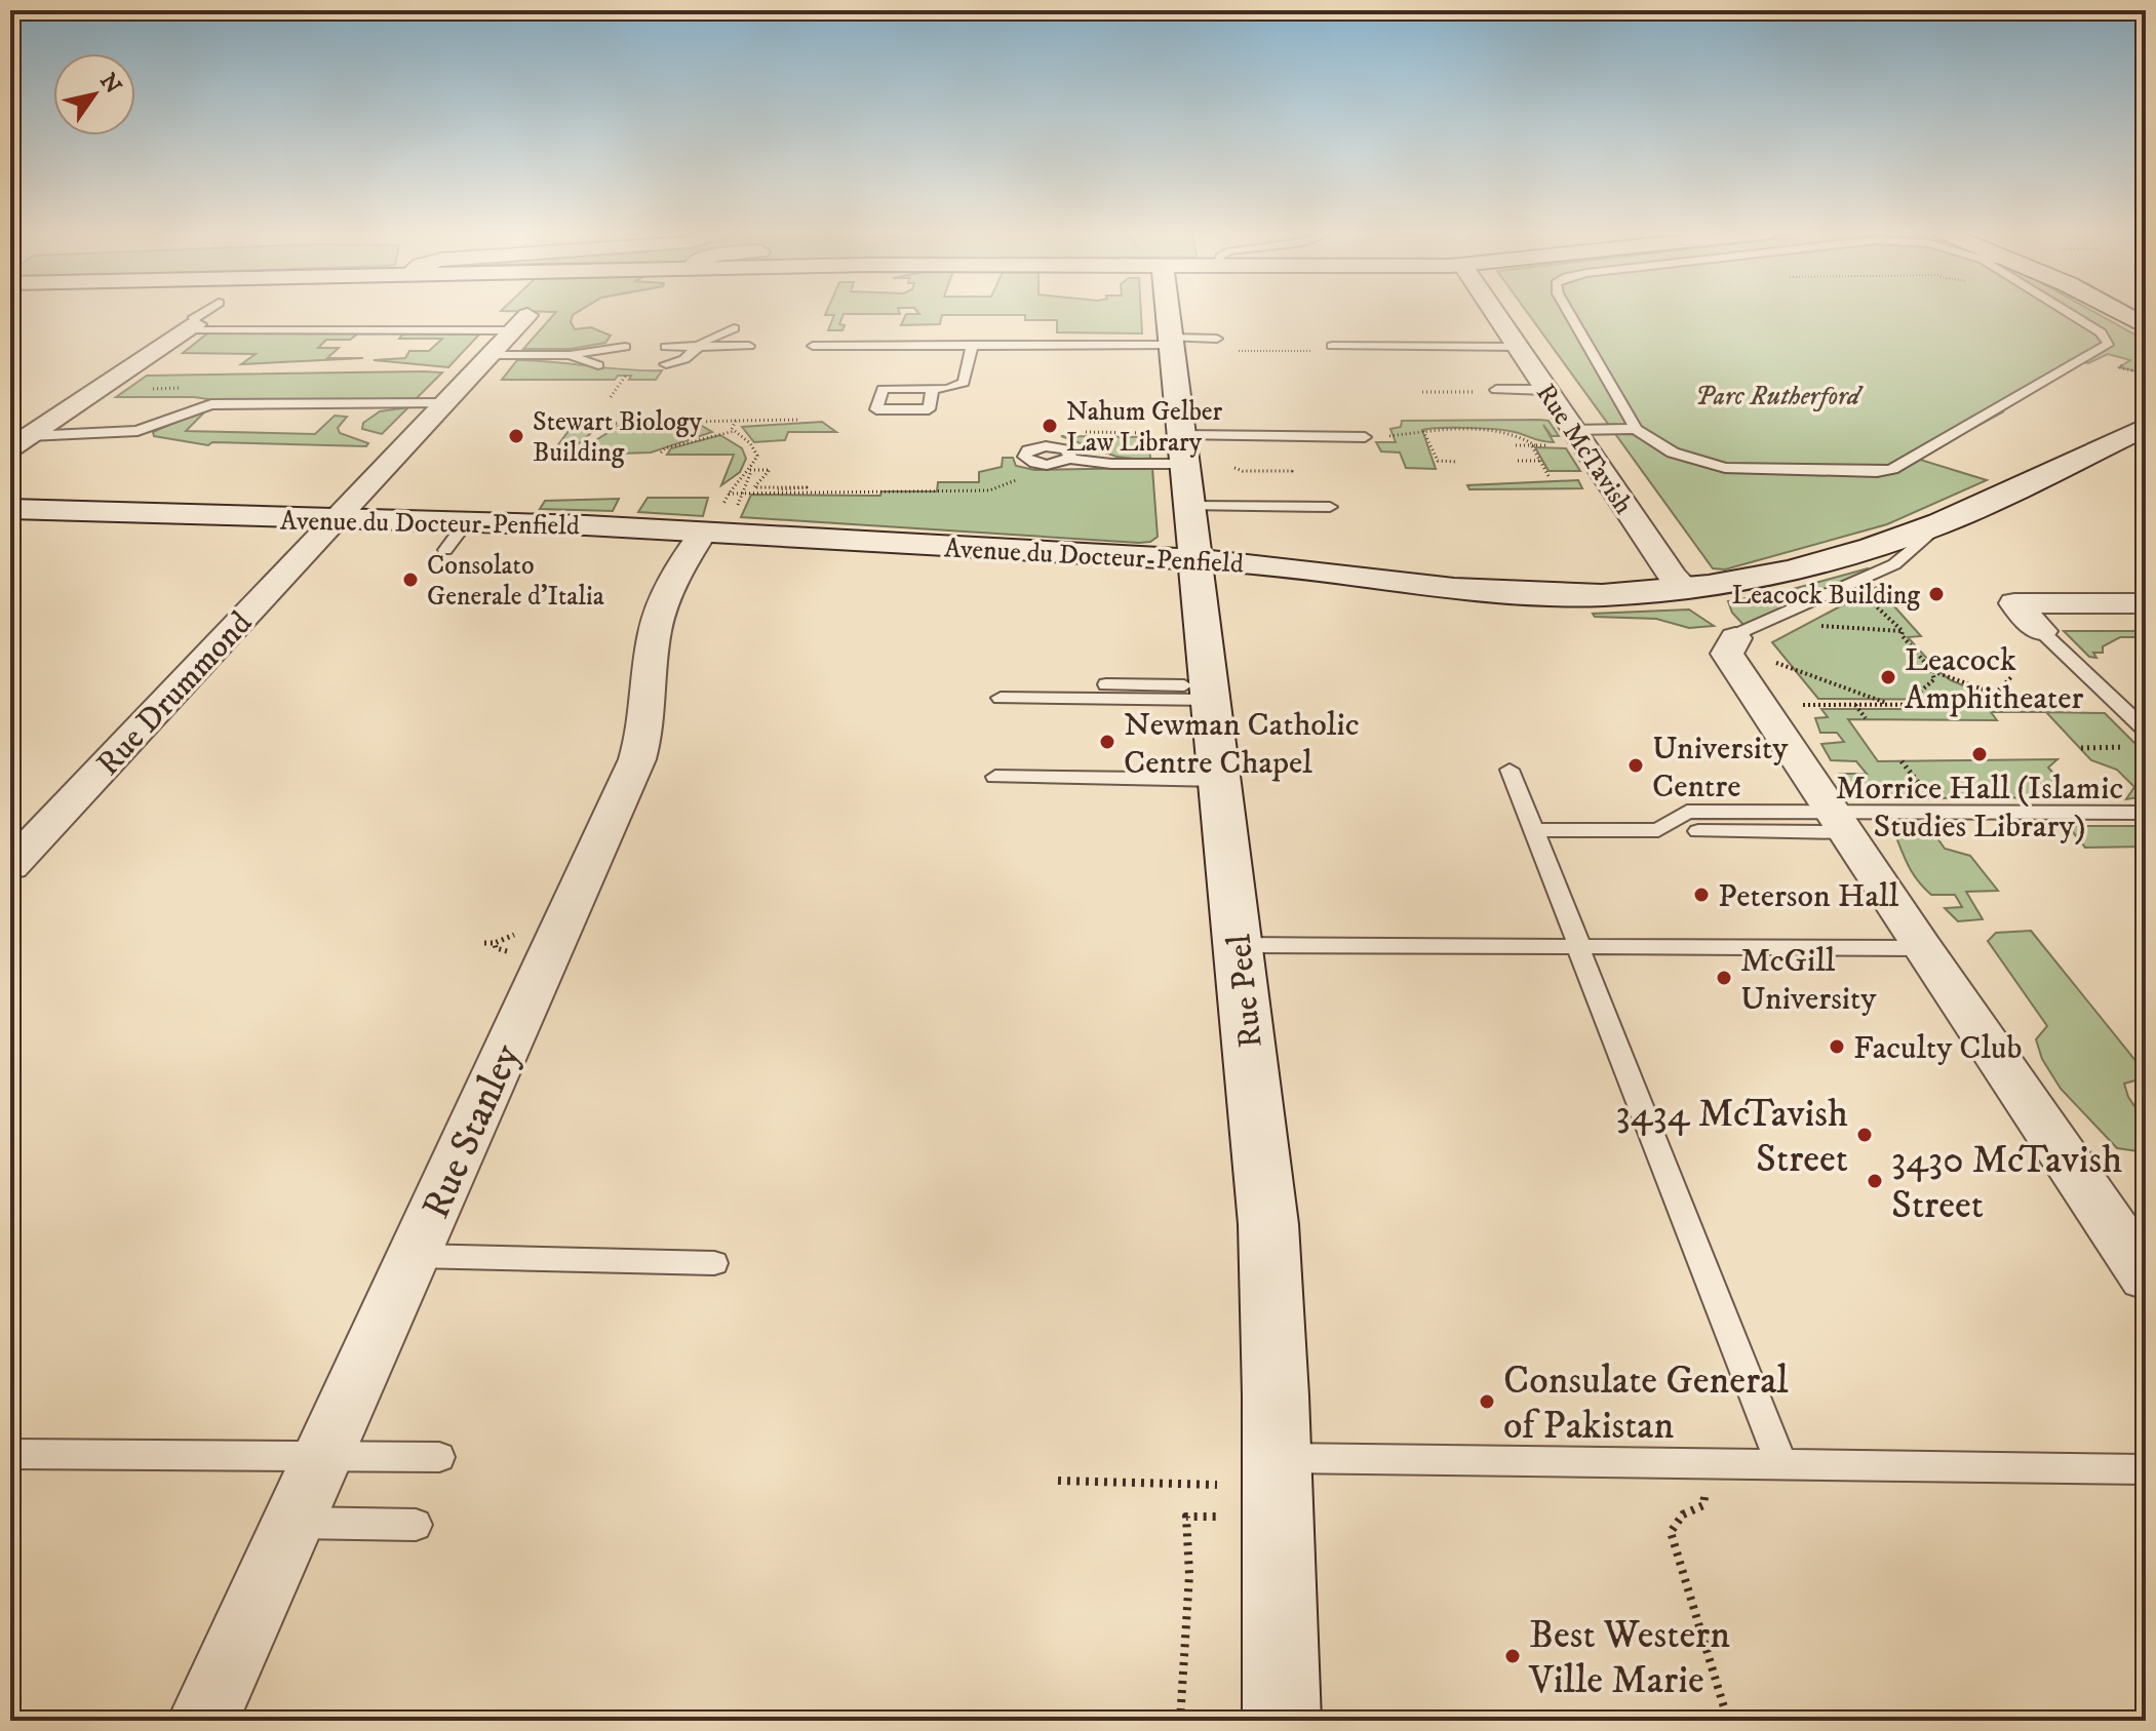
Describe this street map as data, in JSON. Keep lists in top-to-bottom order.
{
  "streets": {
    "main road": ["Avenue du Docteur-Penfield", "Rue Peel"],
    "street": ["Rue McTavish", "Rue Drummond", "Rue Stanley"]
  },
  "crossings": [
    ["Rue McTavish", "Avenue du Docteur-Penfield"],
    ["Avenue du Docteur-Penfield", "Rue Drummond"],
    ["Avenue du Docteur-Penfield", "Rue Peel"],
    ["Avenue du Docteur-Penfield", "Rue Stanley"]
  ],
  "parks": ["Parc Rutherford"],
  "places": [
    "Nahum Gelber Law Library",
    "Stewart Biology Building",
    "Consolato Generale d'Italia",
    "Leacock Building",
    "Leacock Amphitheater",
    "Newman Catholic Centre Chapel",
    "Morrice Hall (Islamic Studies Library)",
    "University Centre",
    "Peterson Hall",
    "McGill University",
    "Faculty Club",
    "3434 McTavish Street",
    "3430 McTavish Street",
    "Consulate General of Pakistan",
    "Best Western Ville Marie"
  ],
  "north": "top right"
}
